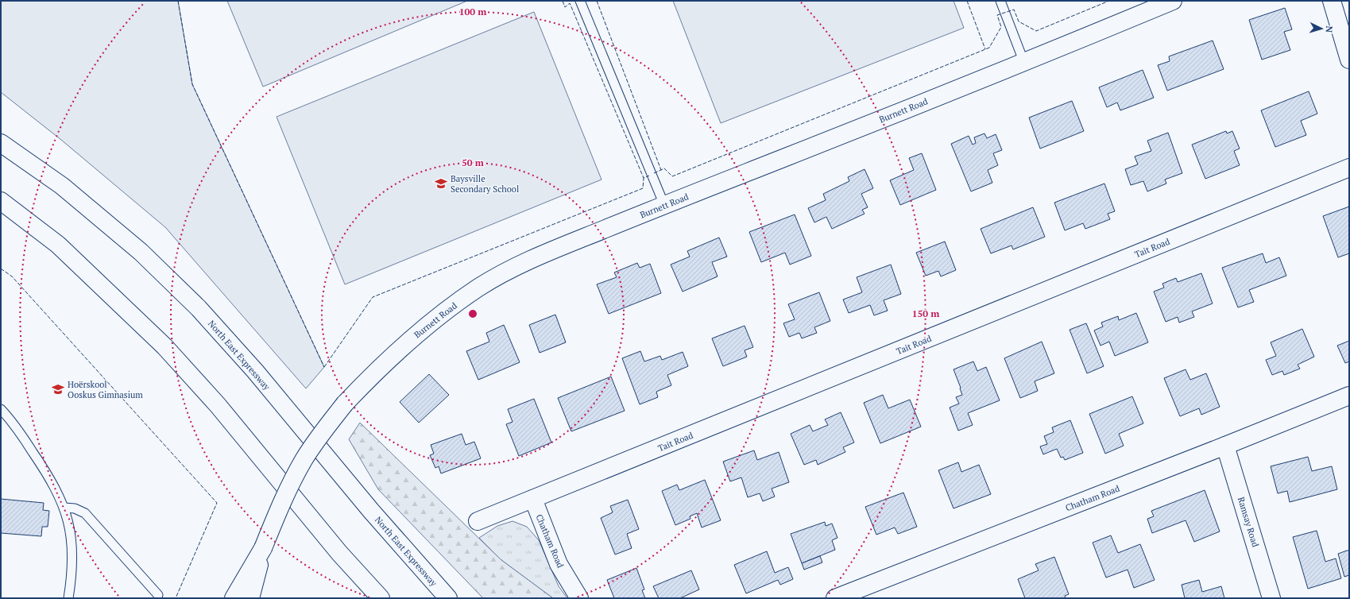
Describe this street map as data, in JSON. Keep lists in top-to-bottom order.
{
  "streets": {
    "main road": [
      "Burnett Road",
      "Tait Road",
      "North East Expressway",
      "Chatham Road",
      "Ramsay Road"
    ]
  },
  "crossings": [
    ["Tait Road", "Chatham Road"],
    ["Chatham Road", "Ramsay Road"]
  ],
  "places": {
    "school or university": ["Baysville Secondary School", "Hoërskool Ooskus Gimnasium"]
  },
  "north": "right",
  "rings": ["100 m", "50 m", "150 m"]
}
